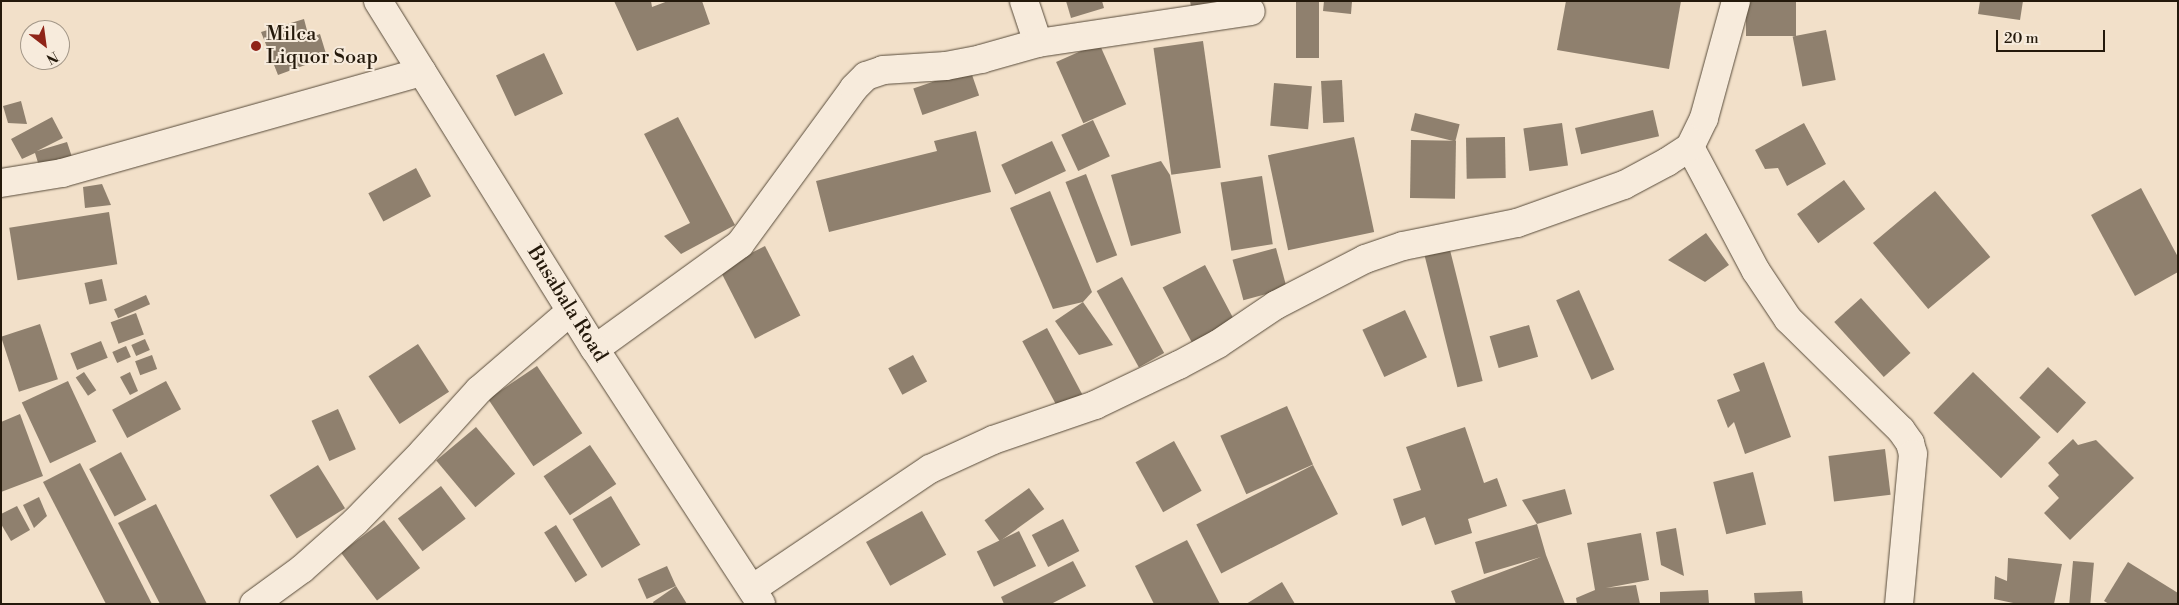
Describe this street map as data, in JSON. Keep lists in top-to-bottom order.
{
  "streets": {
    "street": ["Busabala Road"]
  },
  "places": ["Milca Liquor Soap"],
  "scale_bar": "20 m",
  "north": "bottom right"
}
